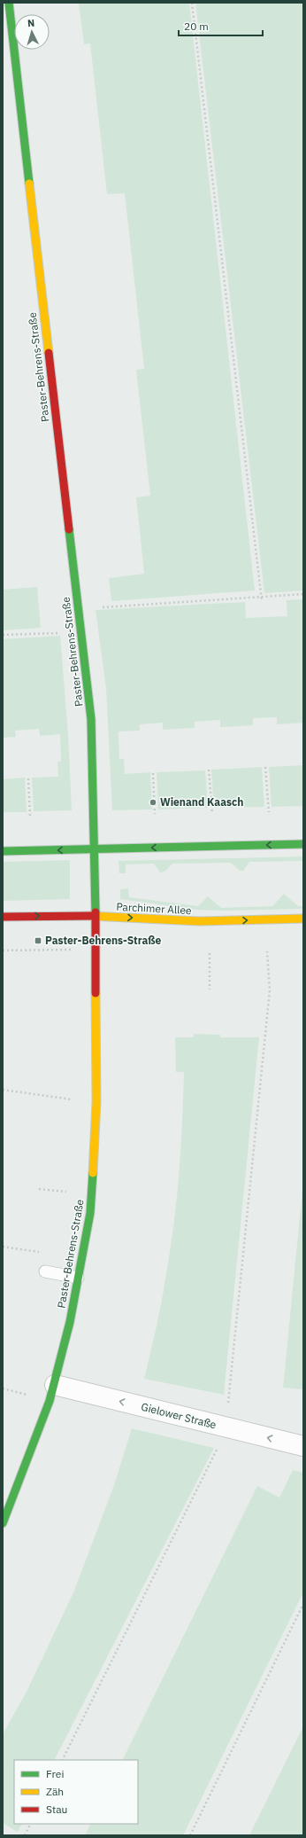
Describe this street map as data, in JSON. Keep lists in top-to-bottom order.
{
  "streets": {
    "street": ["Paster-Behrens-Straße", "Parchimer Allee", "Gielower Straße"]
  },
  "crossings": [
    ["Paster-Behrens-Straße", "Parchimer Allee"],
    ["Paster-Behrens-Straße", "Gielower Straße"]
  ],
  "one_way": ["Gielower Straße"],
  "places": {
    "other": ["Wienand Kaasch"],
    "transit": ["Paster-Behrens-Straße"]
  },
  "legend": ["Frei", "Zäh", "Stau"],
  "scale_bar": "20 m",
  "north": "top"
}
